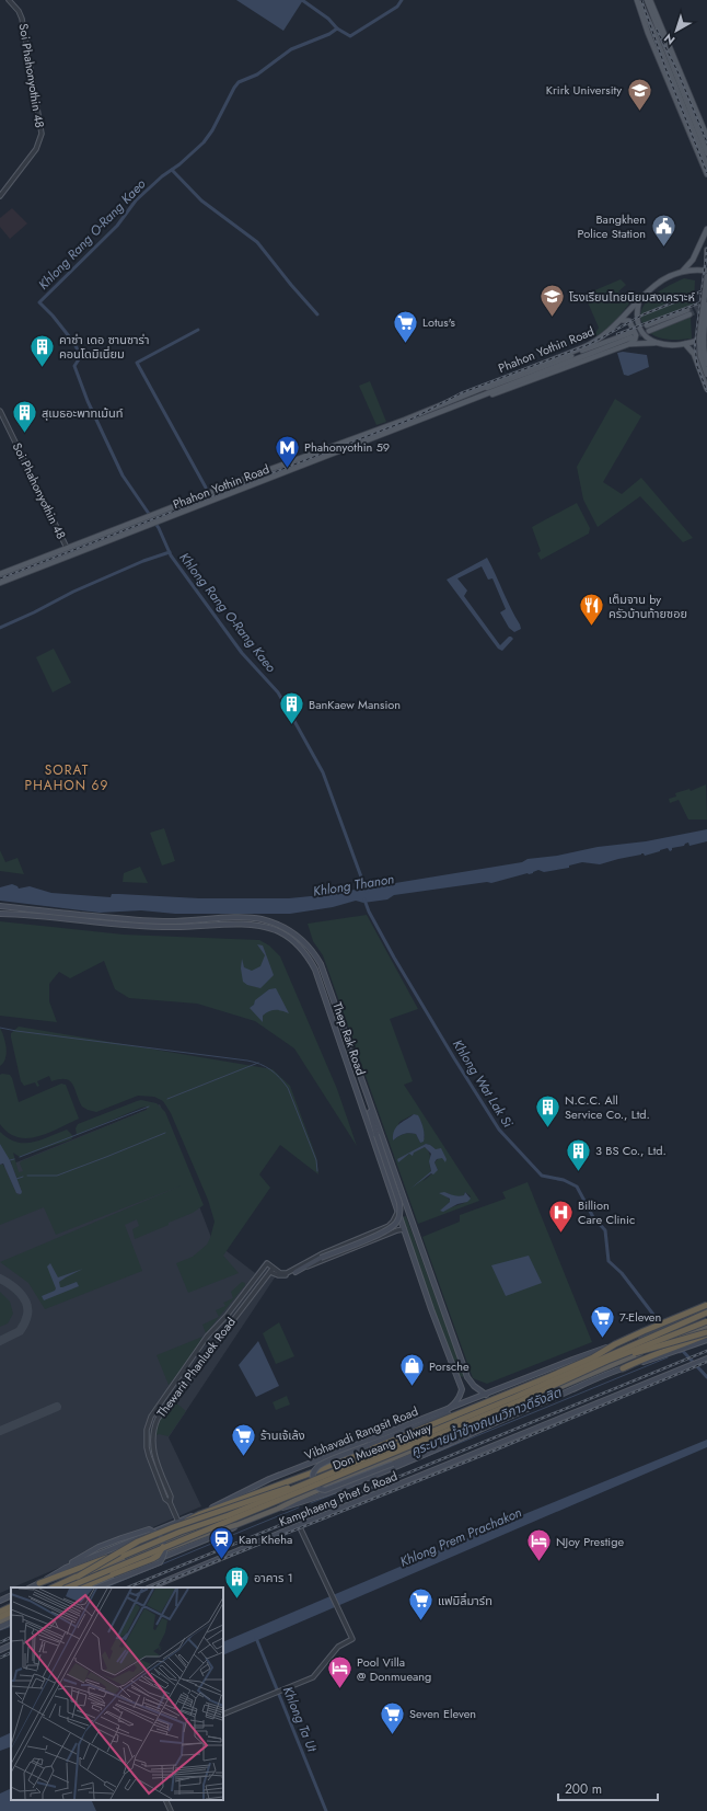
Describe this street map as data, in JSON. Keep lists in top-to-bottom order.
{
  "streets": {
    "highway": ["Vibhavadi Rangsit Road", "Don Mueang Tollway"],
    "main road": ["Phahon Yothin Road", "Thep Rak Road", "Kamphaeng Phet 6 Road"],
    "street": ["Soi Phahonyothin 48", "Thewarit Phanluek Road"]
  },
  "crossings": [
    ["Soi Phahonyothin 48", "Phahon Yothin Road"],
    ["Thep Rak Road", "Vibhavadi Rangsit Road"],
    ["Thewarit Phanluek Road", "Vibhavadi Rangsit Road"],
    ["Vibhavadi Rangsit Road", "Don Mueang Tollway"]
  ],
  "districts": ["SORAT PHAHON 69"],
  "water": [
    "Khlong Rang O-Rang Kaeo",
    "Khlong Thanon",
    "Khlong Wat Lak Si",
    "คูระบายน้ำข้างถนนวิภาวดีรังสิต",
    "Khlong Prem Prachakon",
    "Khlong Ta Ut"
  ],
  "places": {
    "school or university": ["Krirk University", "โรงเรียนไทยนิยมสงเคราะห์"],
    "public building": ["Bangkhen Police Station"],
    "supermarket": [
      "Lotus's",
      "7-Eleven",
      "ร้านเจ้เล้ง",
      "แฟมิลี่มาร์ท",
      "Seven Eleven"
    ],
    "building": [
      "คาซ่า เดอ ซานซาร่า คอนโดมิเนี่ยม",
      "สุเมธอะพาทเม้นท์",
      "BanKaew Mansion",
      "N.C.C. All Service Co., Ltd.",
      "3 BS Co., Ltd.",
      "อาคาร 1"
    ],
    "metro station": ["Phahonyothin 59"],
    "restaurant": ["เต็มจาน by ครัวบ้านท้ายซอย"],
    "hospital": ["Billion Care Clinic"],
    "shop": ["Porsche"],
    "station": ["Kan Kheha"],
    "hotel": ["NJoy Prestige", "Pool Villa @ Donmueang"]
  },
  "scale_bar": "200 m",
  "north": "bottom left"
}
